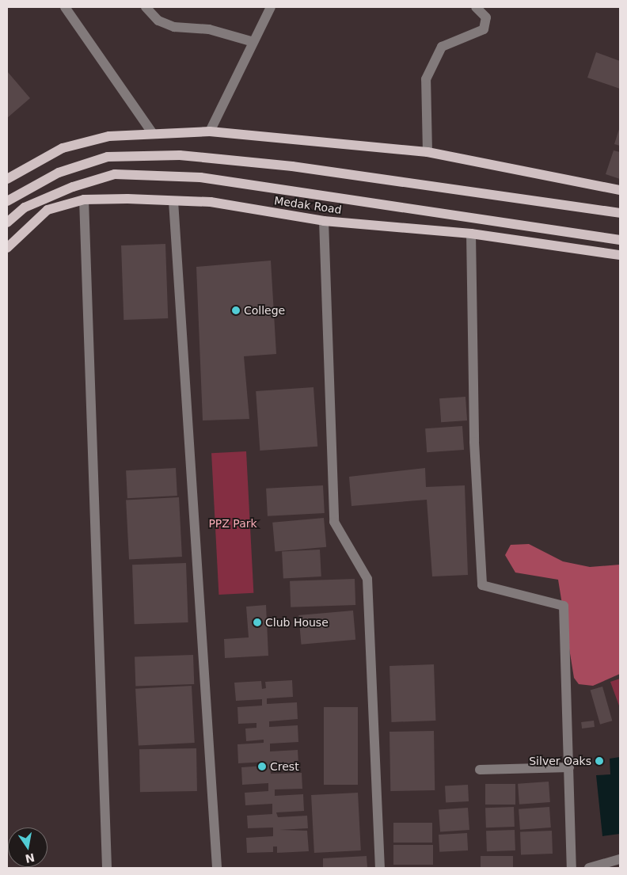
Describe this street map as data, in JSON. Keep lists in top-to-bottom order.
{
  "streets": {
    "main road": ["Medak Road"]
  },
  "parks": ["PPZ Park"],
  "places": [
    "College",
    "Club House",
    "Silver Oaks",
    "Crest"
  ],
  "north": "bottom"
}
